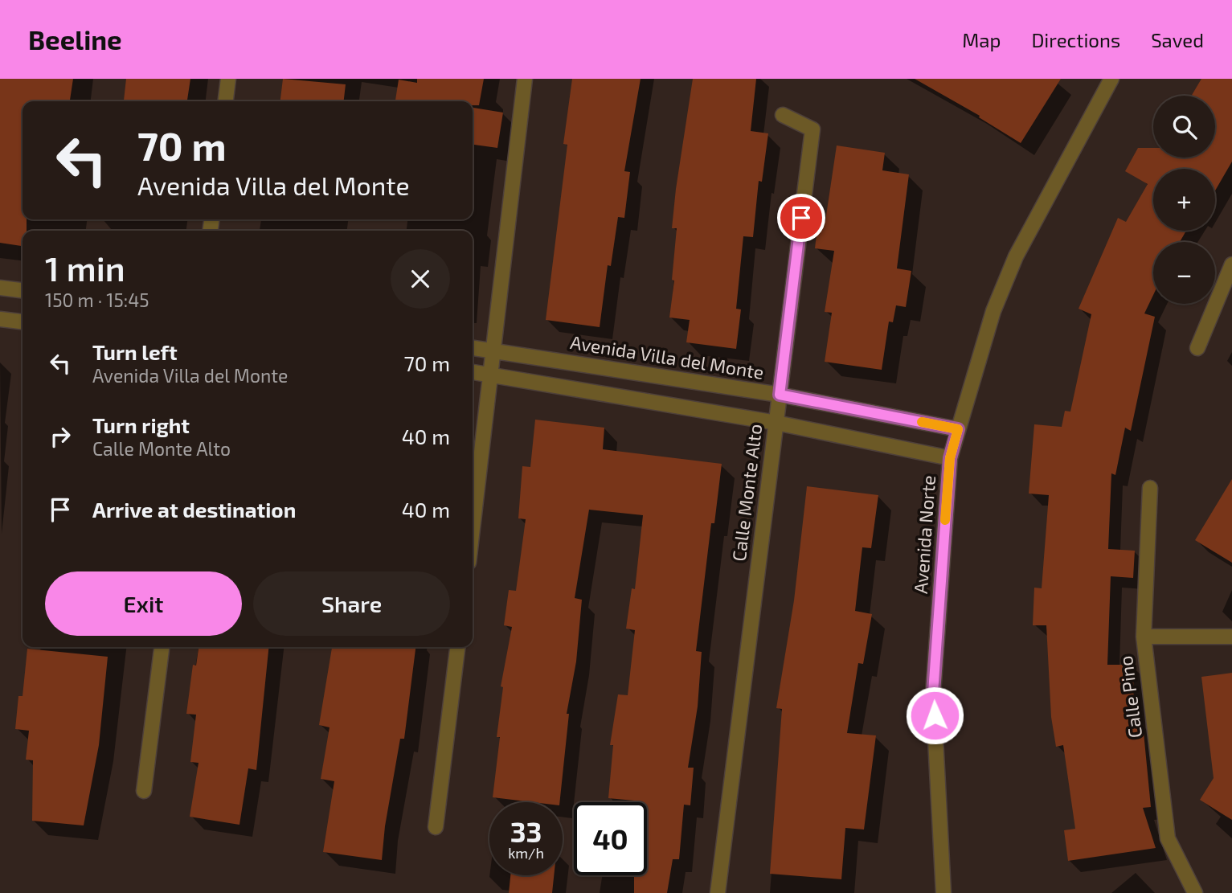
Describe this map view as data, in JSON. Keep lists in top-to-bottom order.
{
  "streets": {
    "street": [
      "Avenida Villa del Monte",
      "Calle Monte Alto",
      "Avenida Norte",
      "Calle Pino"
    ]
  },
  "crossings": [
    ["Avenida Villa del Monte", "Calle Monte Alto"],
    ["Avenida Villa del Monte", "Avenida Norte"]
  ],
  "page": {
    "header": "Beeline",
    "nav": ["Map", "Directions", "Saved"],
    "map_buttons": ["+", "−"],
    "turn": ["70 m", "Avenida Villa del Monte"],
    "heading": ["1 min", "150 m · 15:45"],
    "list": [
      {
        "name": "Turn left",
        "note": "Avenida Villa del Monte",
        "value": "70 m"
      },
      {
        "name": "Turn right",
        "note": "Calle Monte Alto",
        "value": "40 m"
      },
      {
        "name": "Arrive at destination",
        "value": "40 m"
      }
    ],
    "buttons": ["Exit", "Share"],
    "speed": "33 km/h",
    "limit": "40"
  }
}
